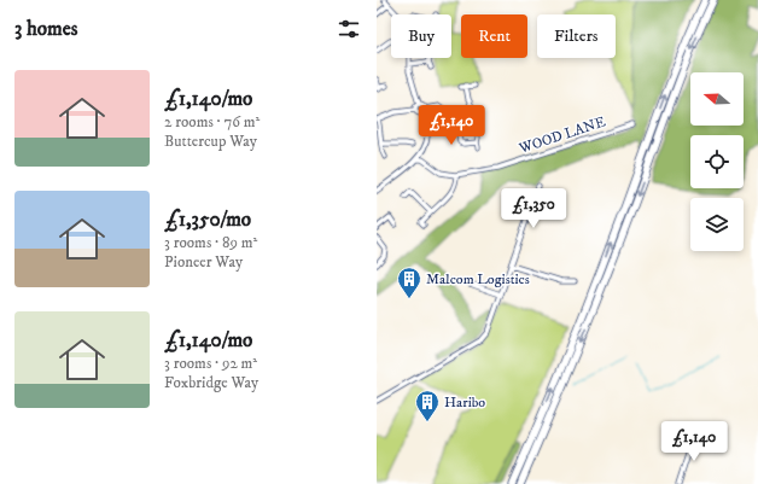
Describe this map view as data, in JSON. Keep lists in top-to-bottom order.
{
  "streets": {
    "street": ["WOOD LANE"]
  },
  "places": {
    "building": ["Malcom Logistics", "Haribo"]
  },
  "north": "left",
  "page": {
    "heading": "3 homes",
    "chip": ["Buy", "Rent", "Filters"],
    "list": [
      {
        "name": "£1,140/mo",
        "note": "2 rooms · 76 m² · Buttercup Way"
      },
      {
        "name": "£1,350/mo",
        "note": "3 rooms · 89 m² · Pioneer Way"
      },
      {
        "name": "£1,140/mo",
        "note": "3 rooms · 92 m² · Foxbridge Way"
      }
    ],
    "price": ["£1,140", "£1,350", "£1,140"]
  }
}
